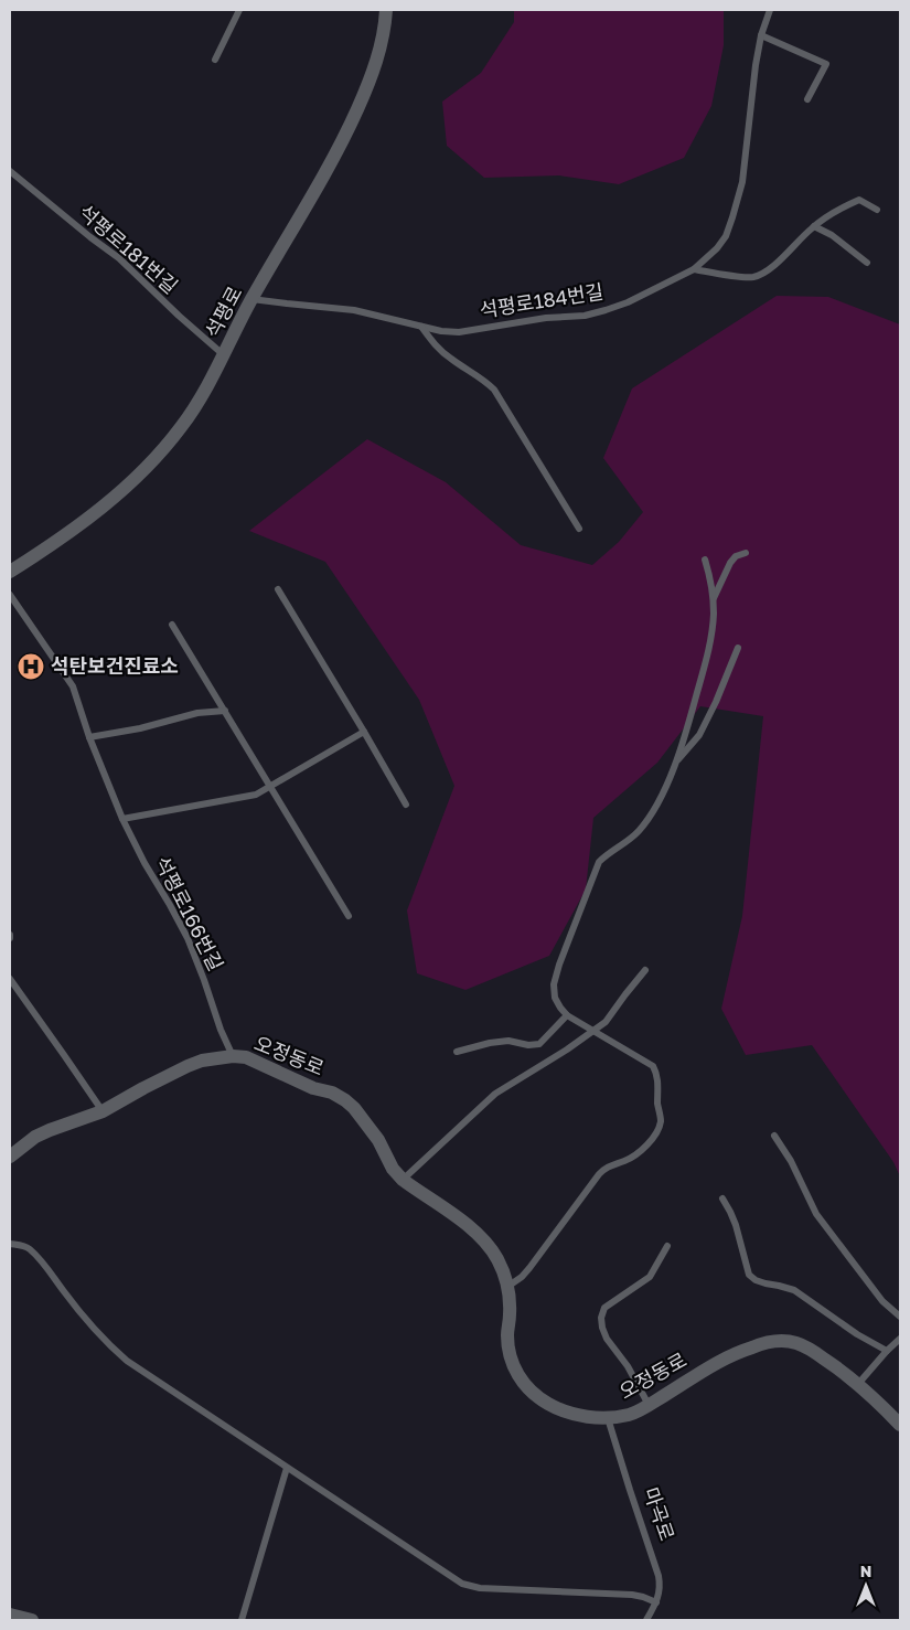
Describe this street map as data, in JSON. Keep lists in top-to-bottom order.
{
  "streets": {
    "street": ["석평로", "오정동로"],
    "lane": [
      "석평로181번길",
      "석평로184번길",
      "석평로166번길",
      "마곡로"
    ]
  },
  "crossings": [
    ["석평로181번길", "석평로"],
    ["석평로184번길", "석평로"],
    ["석평로166번길", "오정동로"],
    ["오정동로", "마곡로"]
  ],
  "places": {
    "hospital": ["석탄보건진료소"]
  },
  "north": "top"
}
